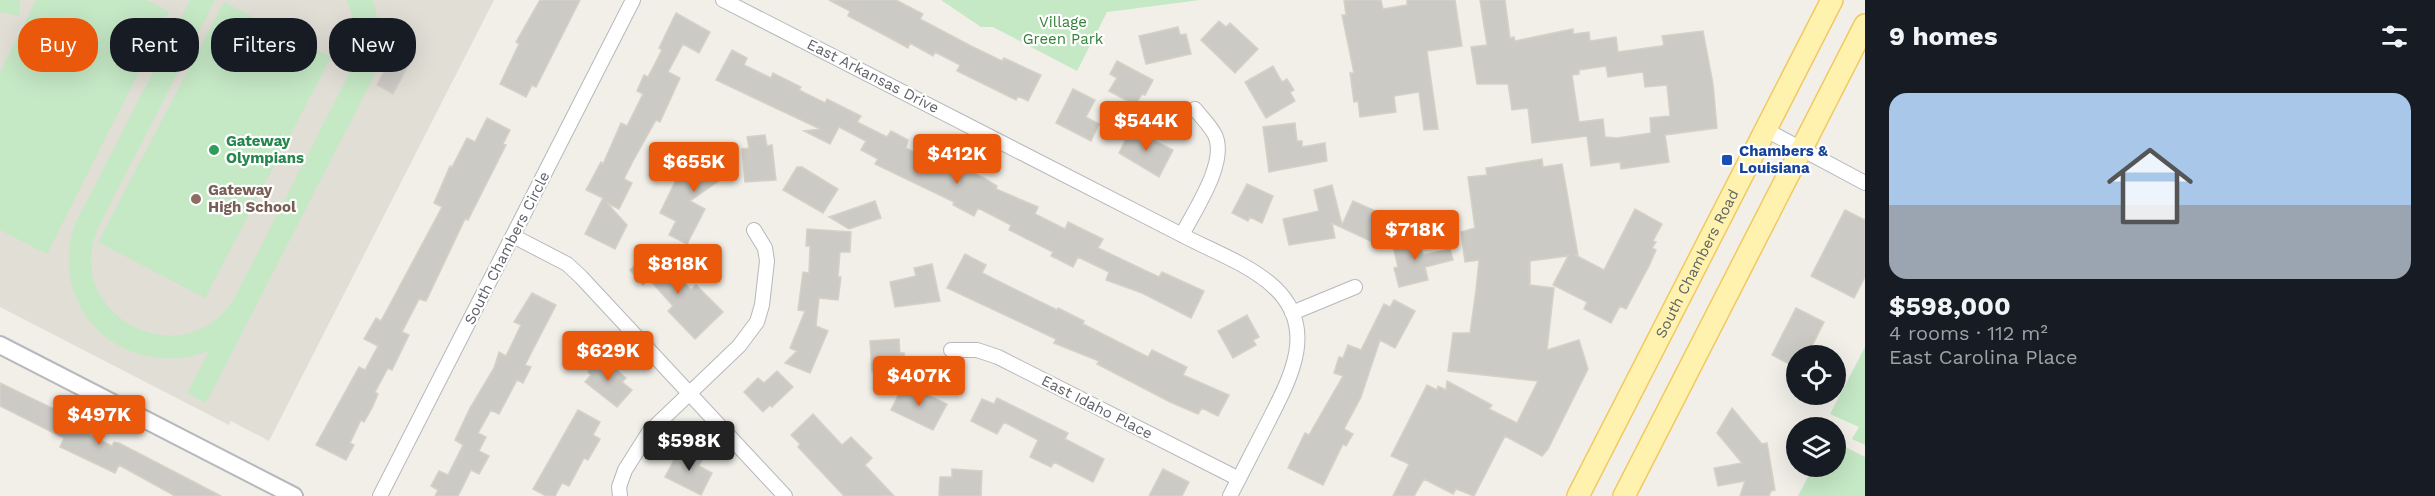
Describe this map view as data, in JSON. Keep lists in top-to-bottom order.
{
  "streets": {
    "main road": ["South Chambers Road"],
    "street": ["East Arkansas Drive", "South Chambers Circle", "East Idaho Place"]
  },
  "crossings": [
    ["East Arkansas Drive", "East Idaho Place"]
  ],
  "parks": ["Village Green Park"],
  "places": {
    "other": ["Gateway Olympians", "Gateway High School"],
    "transit": ["Chambers & Louisiana"]
  },
  "page": {
    "heading": "9 homes",
    "chip": [
      "Buy",
      "Rent",
      "Filters",
      "New"
    ],
    "list": [
      {
        "name": "$598,000",
        "note": "4 rooms · 112 m² · East Carolina Place"
      }
    ],
    "price": [
      "$544K",
      "$412K",
      "$655K",
      "$718K",
      "$818K",
      "$629K",
      "$407K",
      "$497K",
      "$598K"
    ]
  }
}
